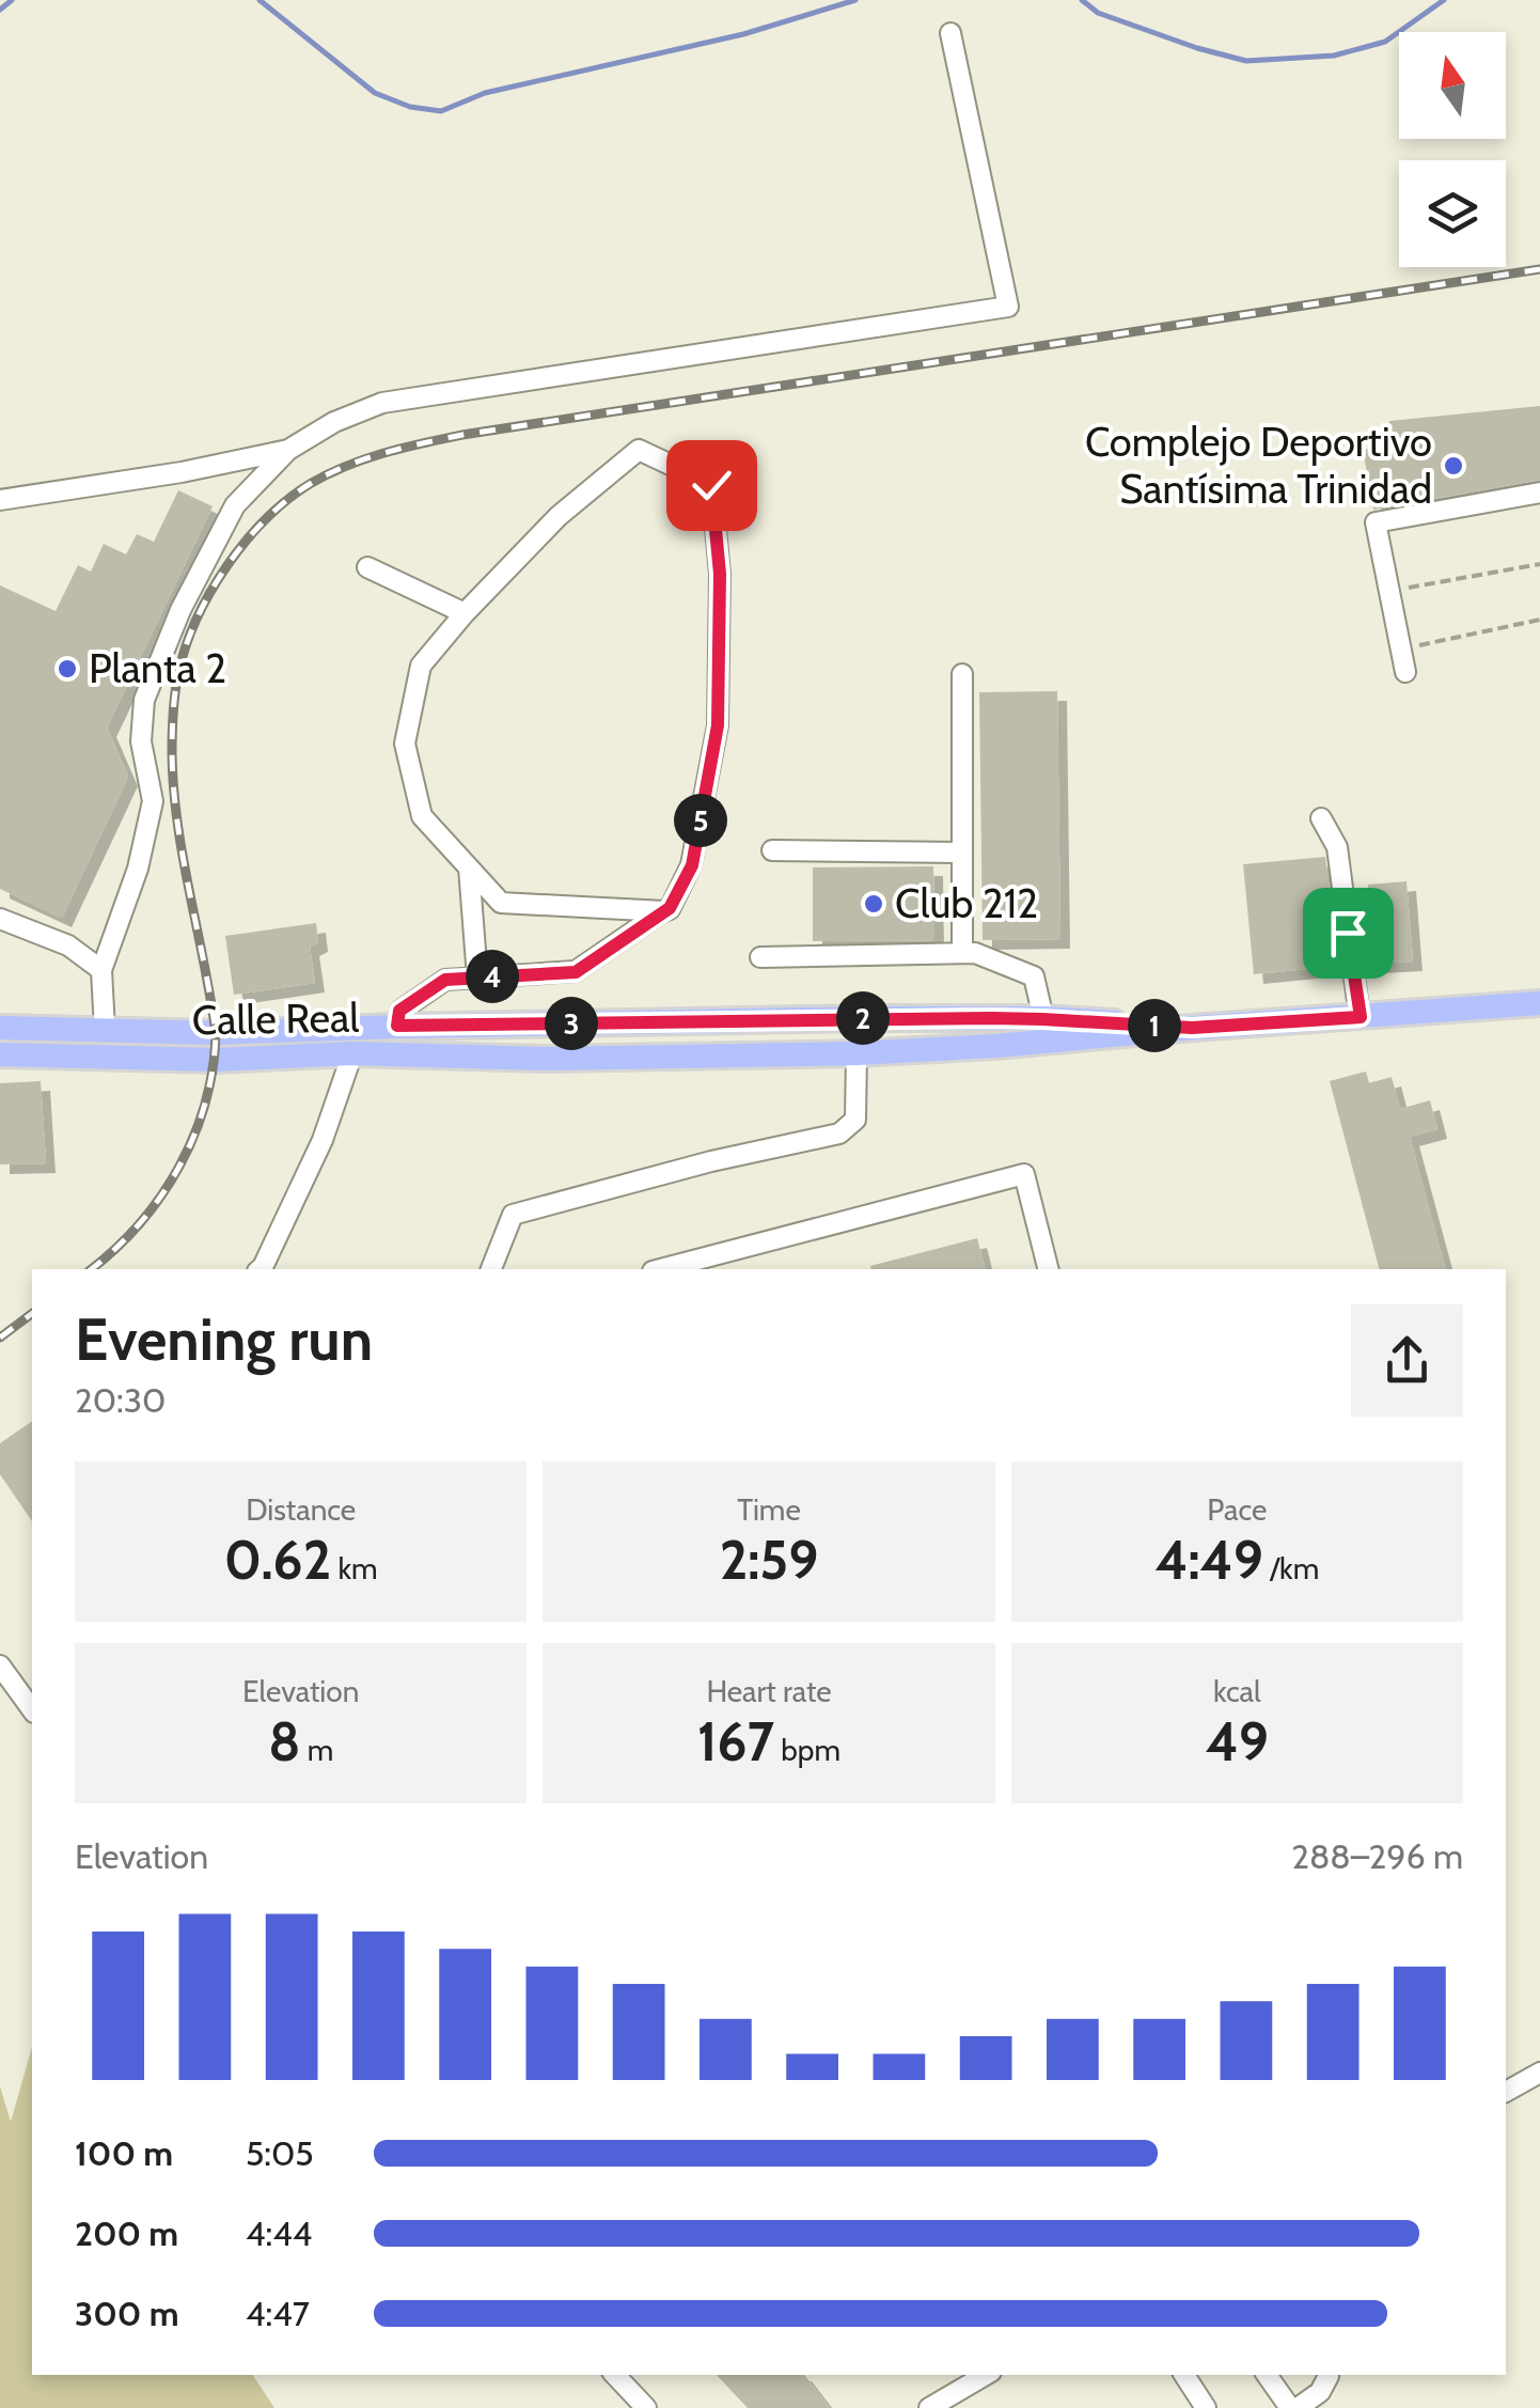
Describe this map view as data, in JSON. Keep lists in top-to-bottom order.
{
  "streets": {
    "main road": ["Calle Real"]
  },
  "places": ["Complejo Deportivo Santísima Trinidad", "Planta 2", "Club 212"],
  "north": "top",
  "page": {
    "pins": [
      "5",
      "4",
      "2",
      "3",
      "1"
    ],
    "heading": ["Evening run", "20:30"],
    "stats": [
      ["Distance", "0.62 km"],
      ["Time", "2:59"],
      ["Pace", "4:49 /km"],
      ["Elevation", "8 m"],
      ["Heart rate", "167 bpm"],
      ["kcal", "49"]
    ],
    "chart": ["Elevation", "288–296 m"],
    "list": [
      {
        "name": "100 m",
        "note": "5:05"
      },
      {
        "name": "200 m",
        "note": "4:44"
      },
      {
        "name": "300 m",
        "note": "4:47"
      }
    ]
  }
}
